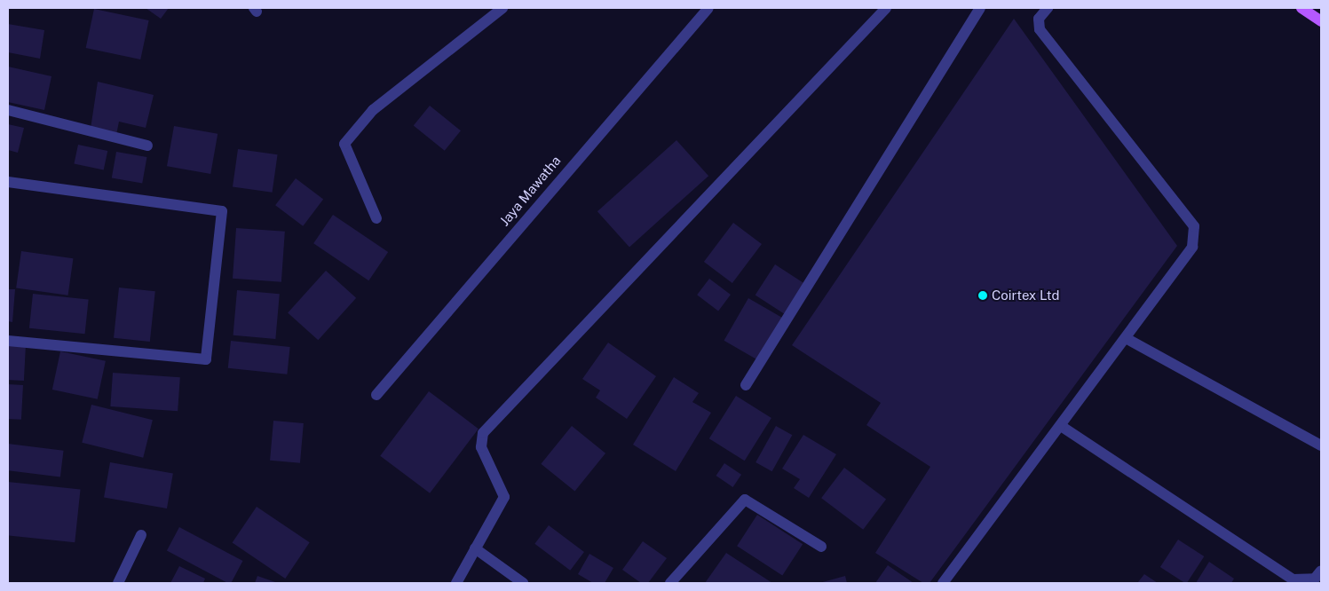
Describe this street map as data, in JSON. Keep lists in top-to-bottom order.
{
  "streets": {
    "street": ["Jaya Mawatha"]
  },
  "places": ["Coirtex Ltd"]
}
